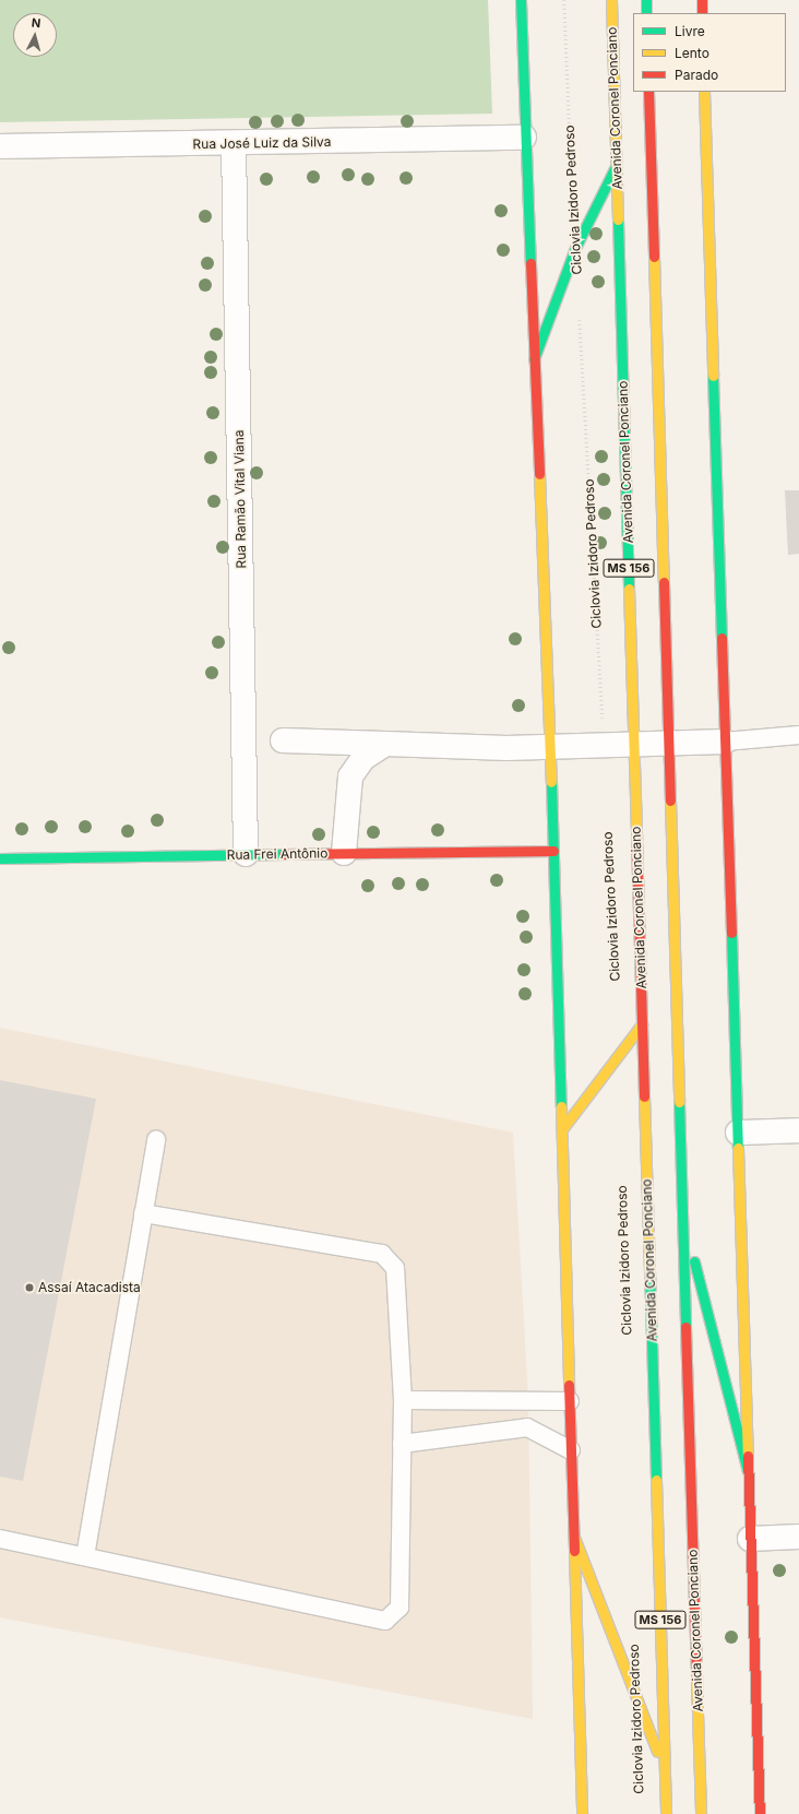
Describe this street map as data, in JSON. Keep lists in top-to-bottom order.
{
  "streets": {
    "main road": ["Avenida Coronel Ponciano", "MS 156", "Rua Frei Antônio"],
    "street": ["Rua José Luiz da Silva", "Rua Ramão Vital Viana"],
    "path": ["Ciclovia Izidoro Pedroso"]
  },
  "crossings": [
    ["Rua José Luiz da Silva", "Rua Ramão Vital Viana"],
    ["Rua Ramão Vital Viana", "Rua Frei Antônio"]
  ],
  "places": ["Assaí Atacadista"],
  "legend": ["Livre", "Lento", "Parado"],
  "north": "top"
}
